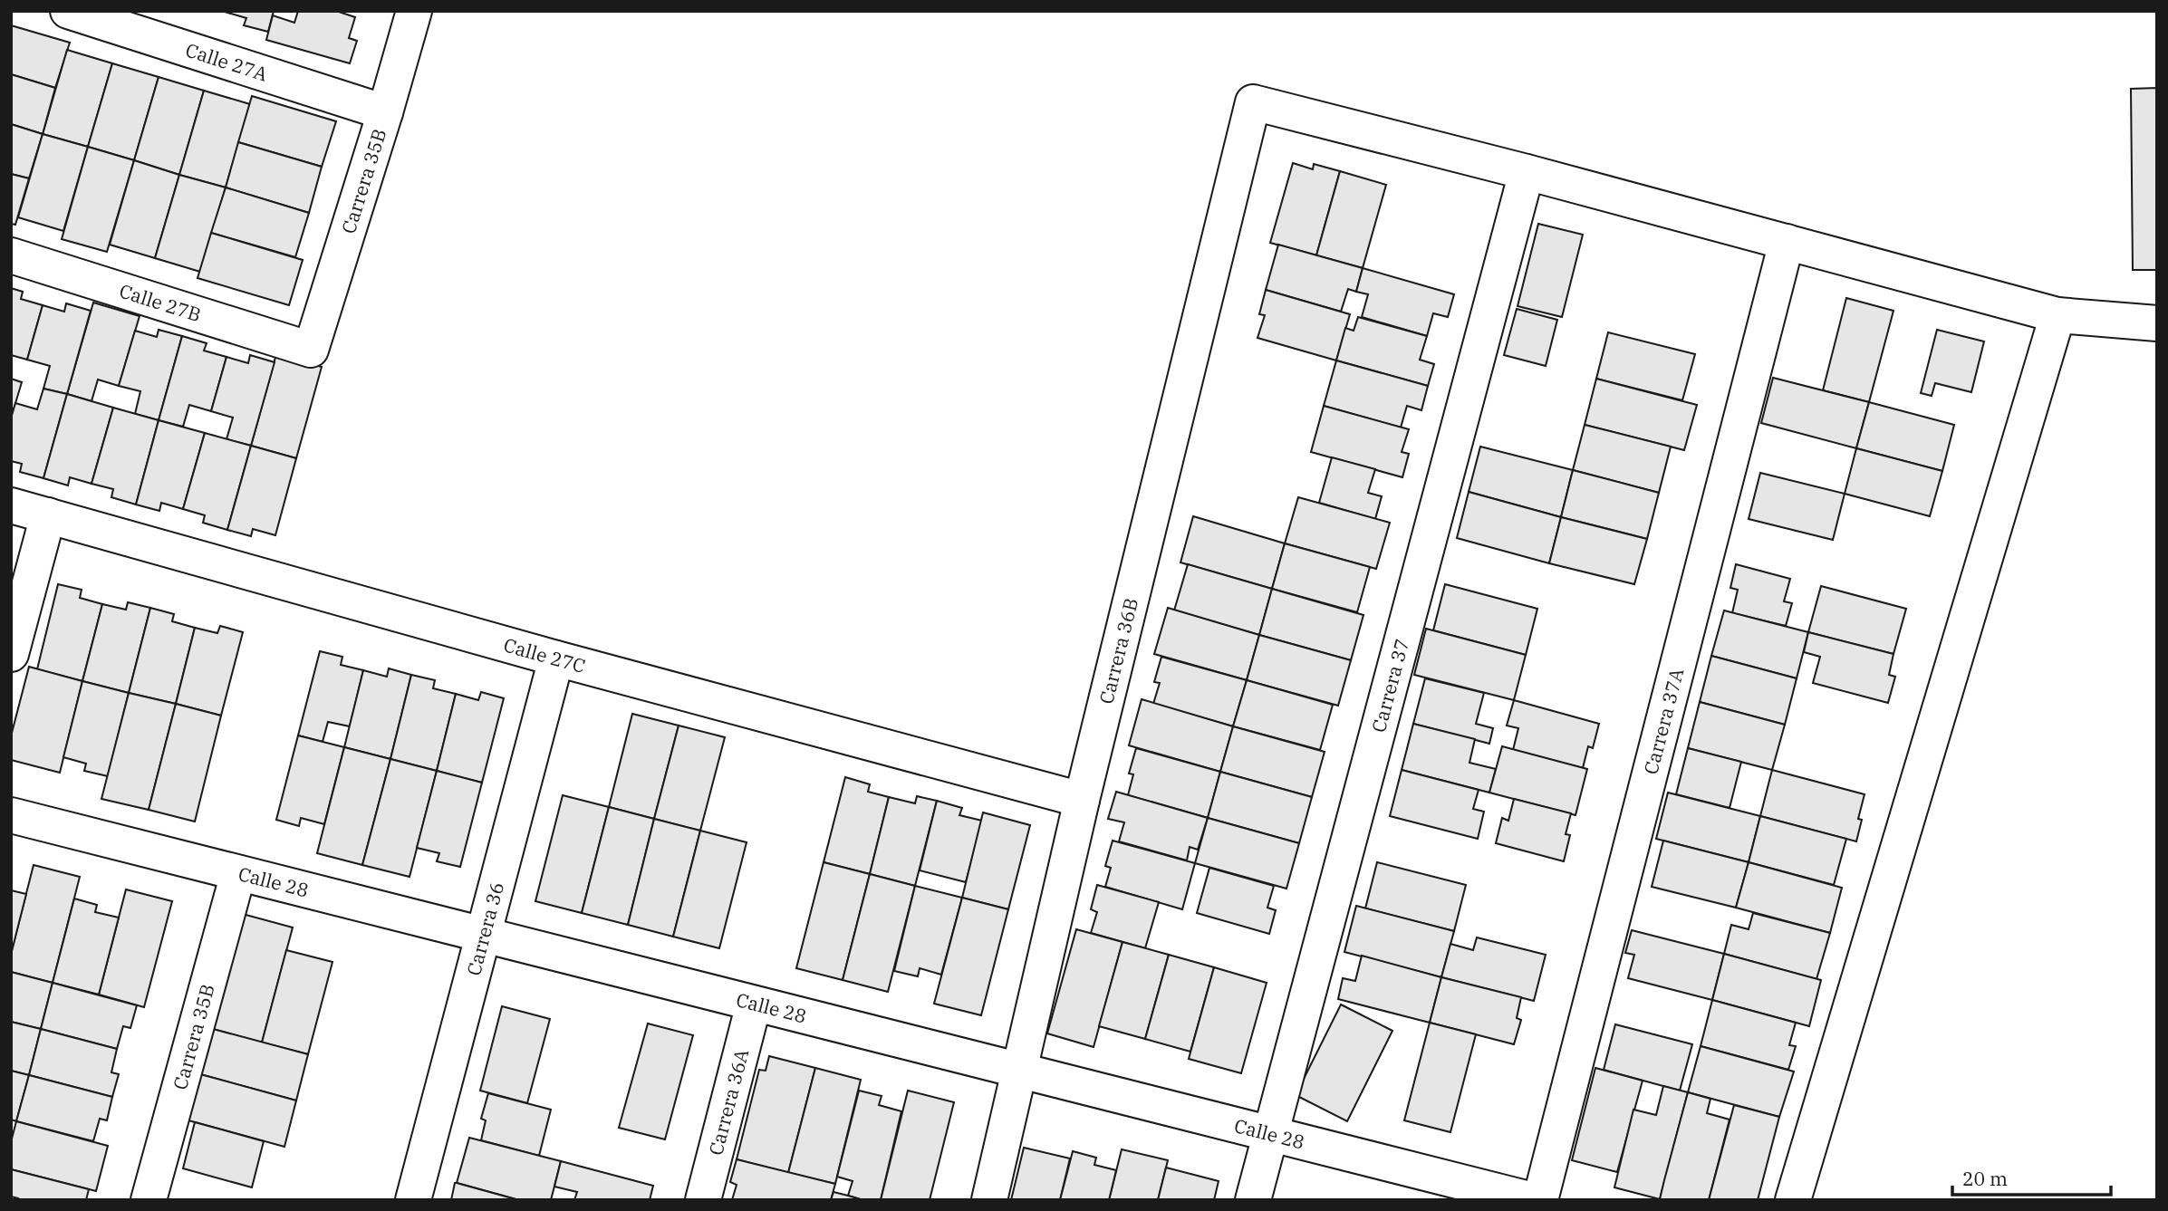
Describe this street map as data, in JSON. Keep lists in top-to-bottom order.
{
  "streets": {
    "street": [
      "Calle 27A",
      "Carrera 35B",
      "Calle 27B",
      "Carrera 36B",
      "Calle 27C",
      "Carrera 37",
      "Carrera 37A",
      "Calle 28",
      "Carrera 36",
      "Carrera 36A"
    ]
  },
  "crossings": [
    ["Calle 27A", "Carrera 35B"],
    ["Carrera 35B", "Calle 27B"],
    ["Carrera 35B", "Calle 28"],
    ["Carrera 36B", "Calle 27C"],
    ["Carrera 36B", "Carrera 37"],
    ["Carrera 36B", "Calle 28"],
    ["Calle 27C", "Carrera 36"],
    ["Carrera 37", "Calle 28"],
    ["Calle 28", "Carrera 36"],
    ["Calle 28", "Carrera 36A"]
  ],
  "scale_bar": "20 m"
}
